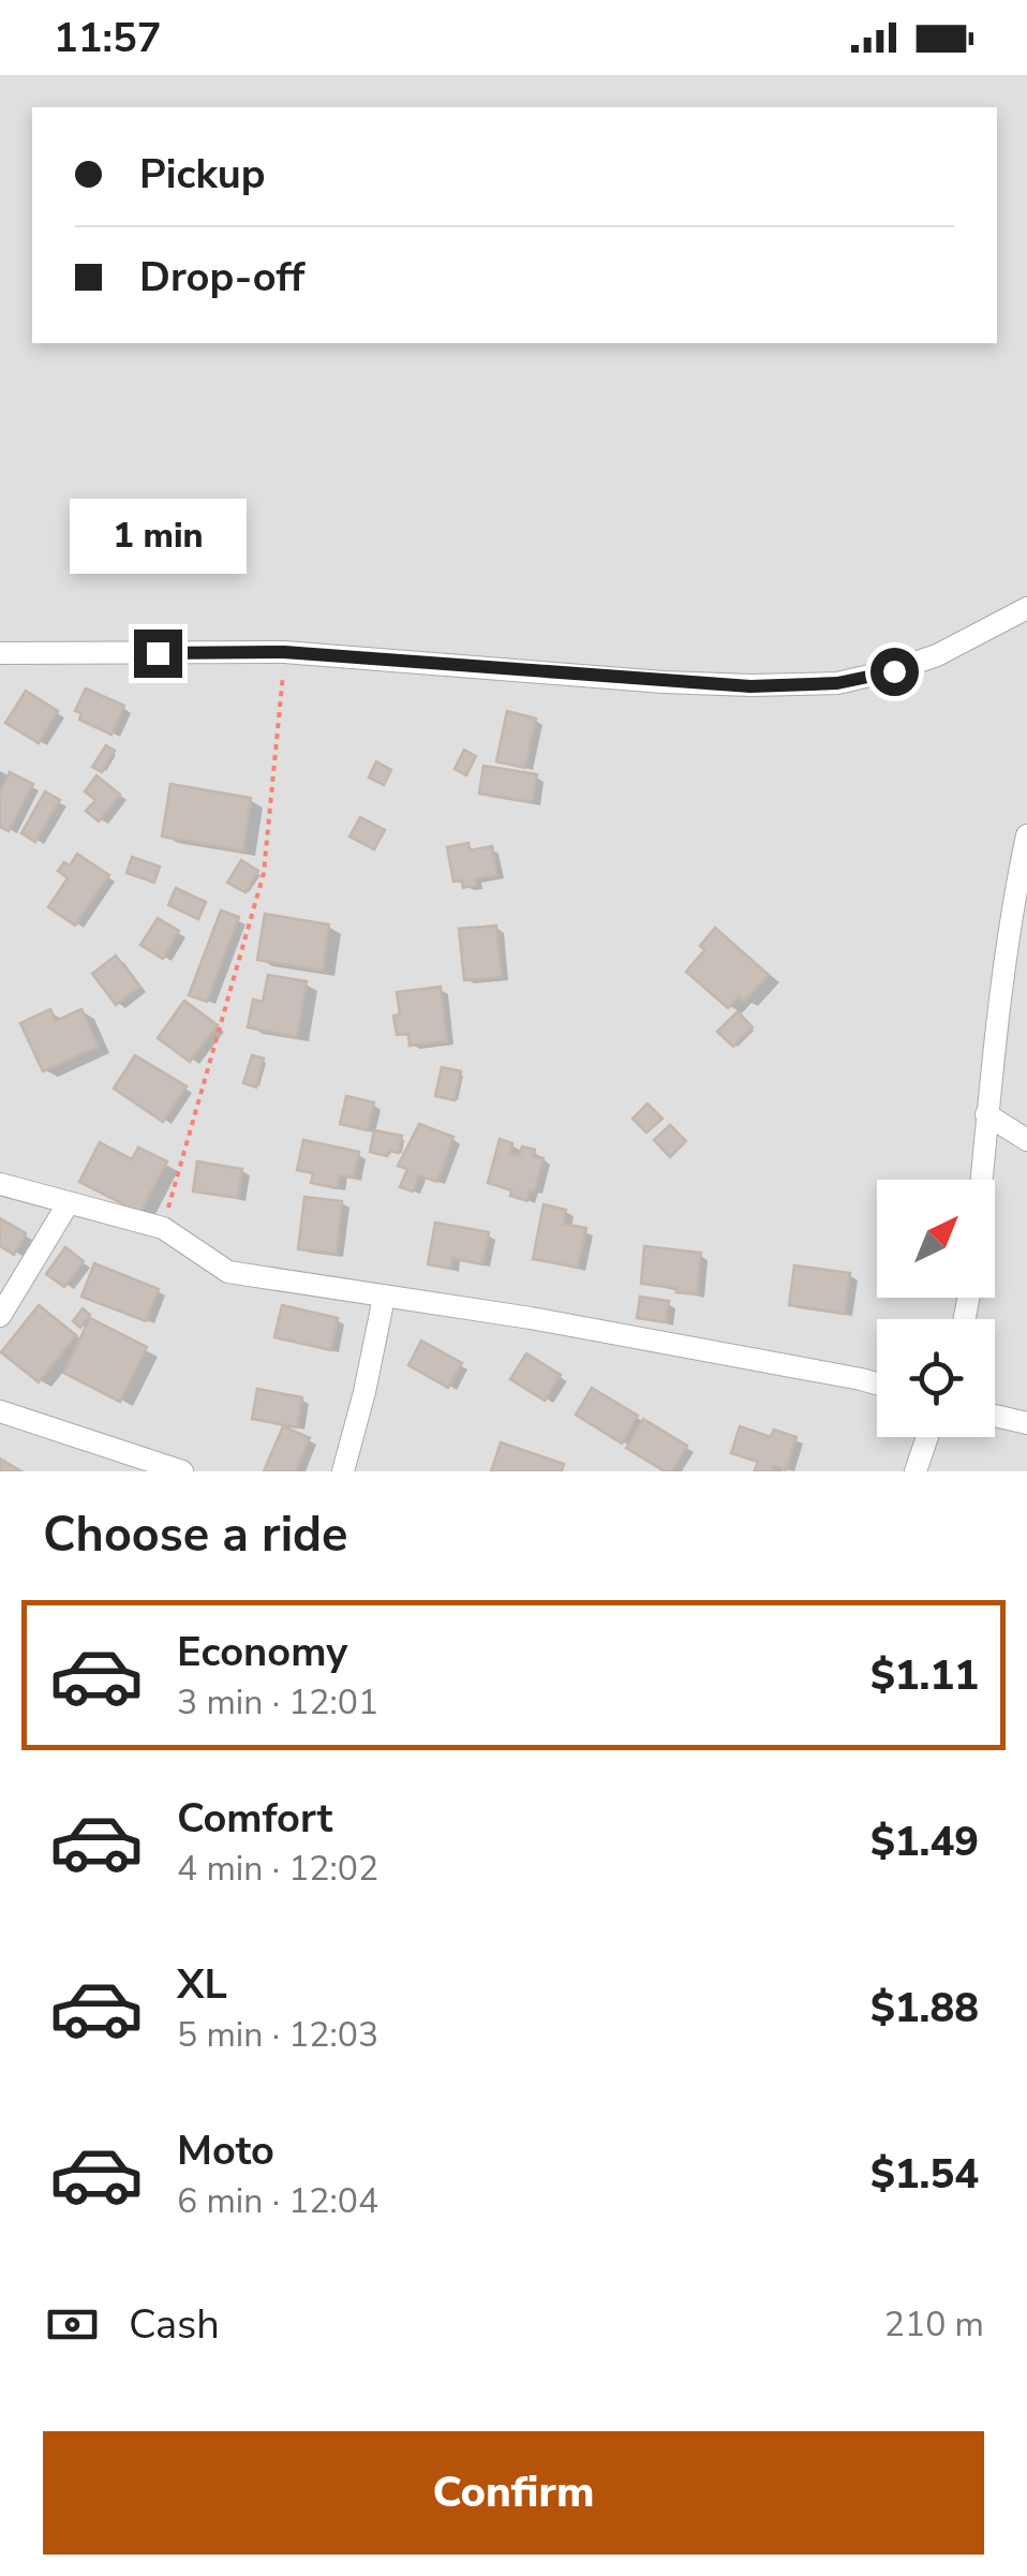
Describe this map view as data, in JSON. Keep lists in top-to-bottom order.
{
  "north": "top right",
  "page": {
    "status": "11:57",
    "banner": ["Pickup", "Drop-off"],
    "bubble": "1 min",
    "heading": "Choose a ride",
    "list": [
      {
        "name": "Economy",
        "note": "3 min · 12:01",
        "value": "$1.11"
      },
      {
        "name": "Comfort",
        "note": "4 min · 12:02",
        "value": "$1.49"
      },
      {
        "name": "XL",
        "note": "5 min · 12:03",
        "value": "$1.88"
      },
      {
        "name": "Moto",
        "note": "6 min · 12:04",
        "value": "$1.54"
      }
    ],
    "pay": ["Cash", "210 m"],
    "buttons": "Confirm"
  }
}
